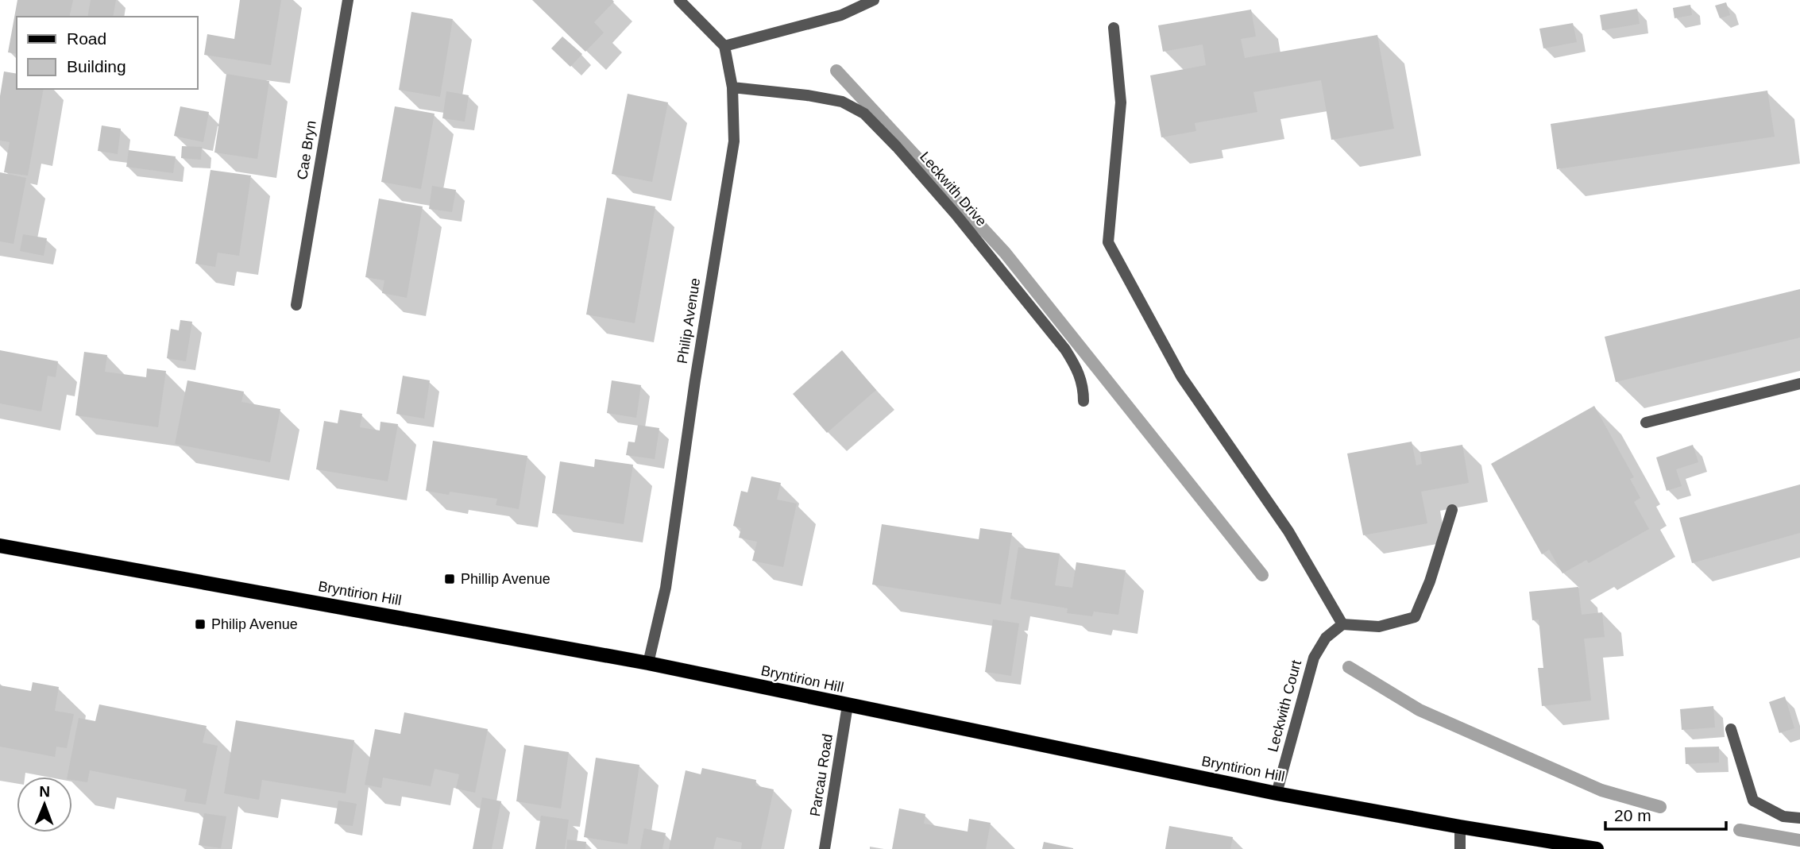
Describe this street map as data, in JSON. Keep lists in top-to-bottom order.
{
  "streets": {
    "main road": ["Bryntirion Hill"],
    "street": [
      "Cae Bryn",
      "Leckwith Drive",
      "Philip Avenue",
      "Leckwith Court",
      "Parcau Road"
    ]
  },
  "crossings": [
    ["Leckwith Drive", "Philip Avenue"],
    ["Philip Avenue", "Bryntirion Hill"],
    ["Bryntirion Hill", "Leckwith Court"],
    ["Bryntirion Hill", "Parcau Road"]
  ],
  "places": {
    "transit": ["Phillip Avenue", "Philip Avenue"]
  },
  "legend": ["Road", "Building"],
  "scale_bar": "20 m",
  "north": "top"
}
